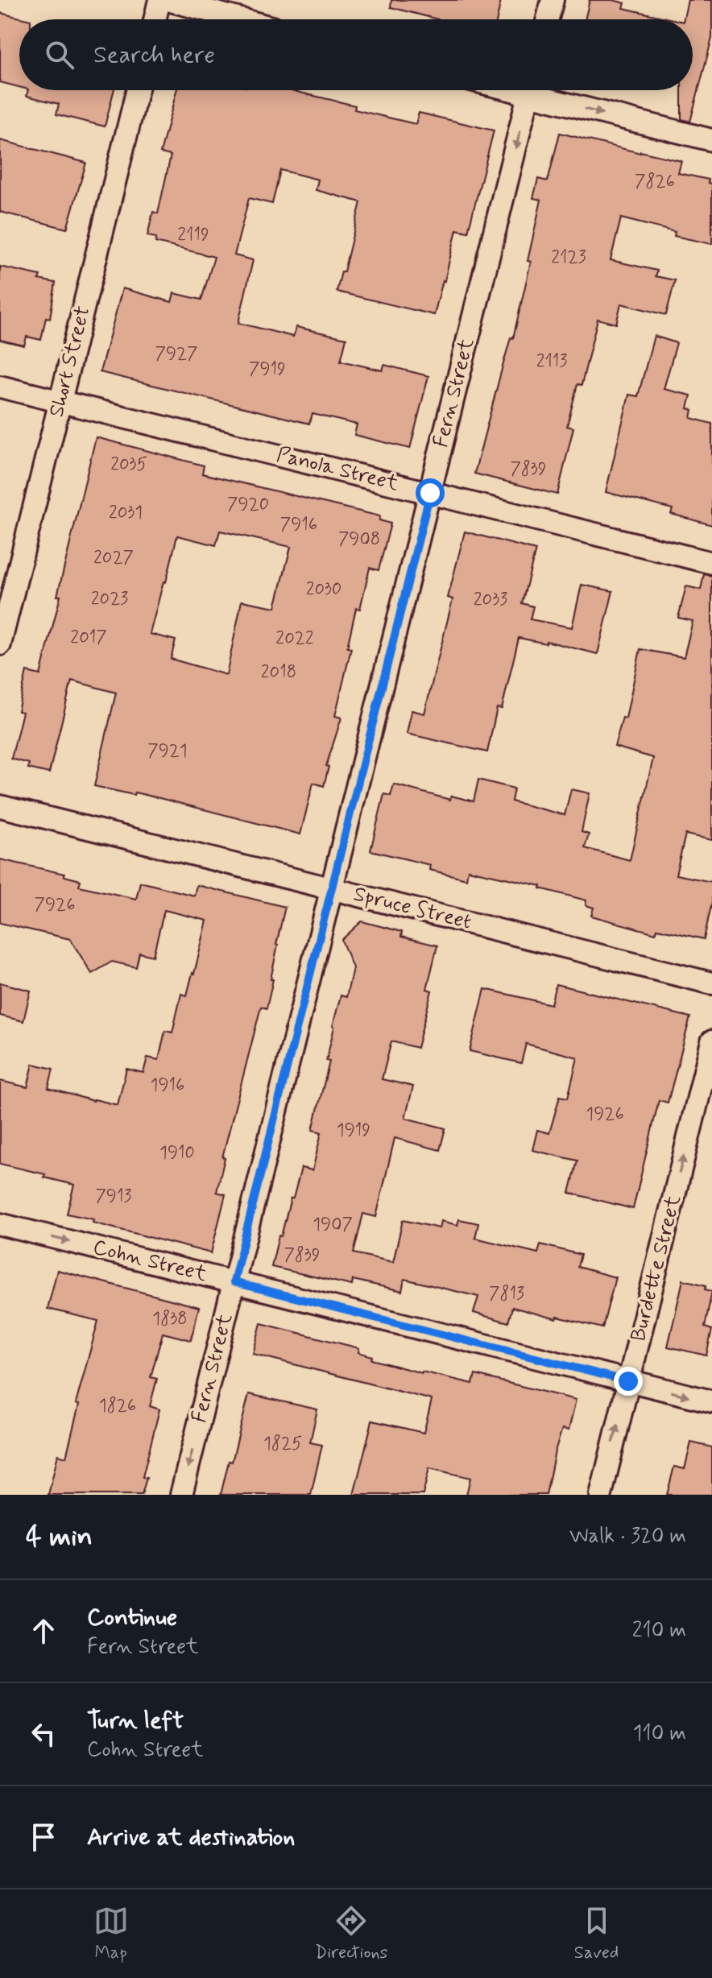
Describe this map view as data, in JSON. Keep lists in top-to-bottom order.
{
  "streets": {
    "street": [
      "Short Street",
      "Fern Street",
      "Panola Street",
      "Spruce Street",
      "Cohn Street",
      "Burdette Street"
    ]
  },
  "crossings": [
    ["Short Street", "Panola Street"],
    ["Fern Street", "Panola Street"],
    ["Fern Street", "Spruce Street"],
    ["Fern Street", "Cohn Street"],
    ["Cohn Street", "Burdette Street"]
  ],
  "one_way": ["Fern Street", "Cohn Street", "Burdette Street"],
  "house_numbers": [
    "7826",
    "2119",
    "2123",
    "7927",
    "2113",
    "7919",
    "2035",
    "7839",
    "7920",
    "2031",
    "7916",
    "7908",
    "2027",
    "2030",
    "2023",
    "2033",
    "2017",
    "2022",
    "2018",
    "7921",
    "7926",
    "1916",
    "1926",
    "1919",
    "1910",
    "7913",
    "1907",
    "7839",
    "7813",
    "1838",
    "1826",
    "1825"
  ],
  "page": {
    "search": "Search here",
    "heading": ["4 min", "Walk · 320 m"],
    "list": [
      ["Continue", "Fern Street", "210 m"],
      ["Turn left", "Cohn Street", "110 m"],
      "Arrive at destination"
    ],
    "nav": ["Map", "Directions", "Saved"]
  }
}
